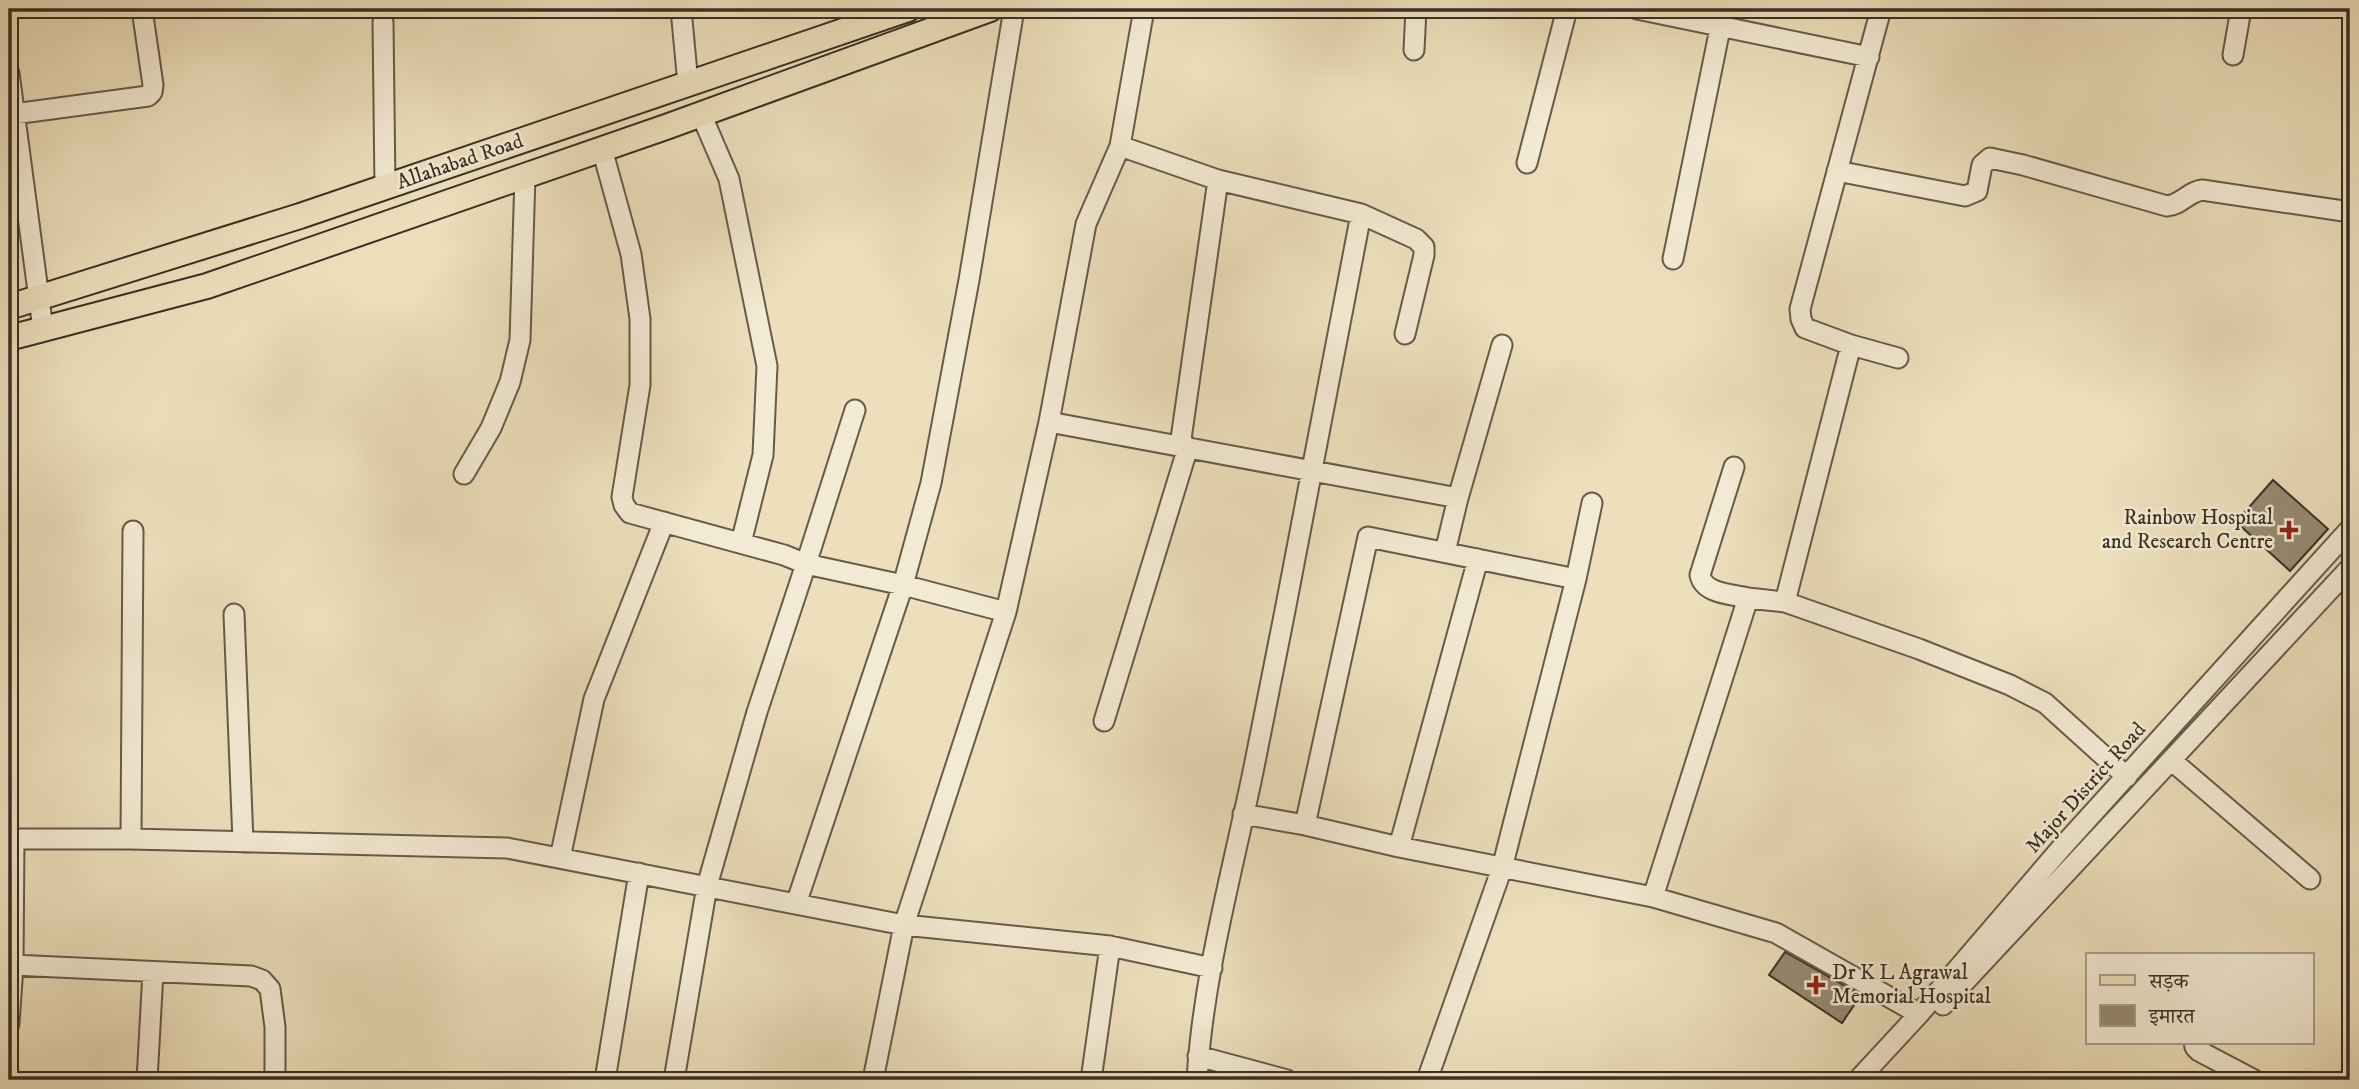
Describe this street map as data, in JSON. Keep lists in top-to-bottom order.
{
  "streets": {
    "main road": ["Allahabad Road"],
    "street": ["Major District Road"]
  },
  "places": {
    "health": ["Rainbow Hospital and Research Centre", "Dr K L Agrawal Memorial Hospital"]
  },
  "legend": ["सड़क", "इमारत"]
}
